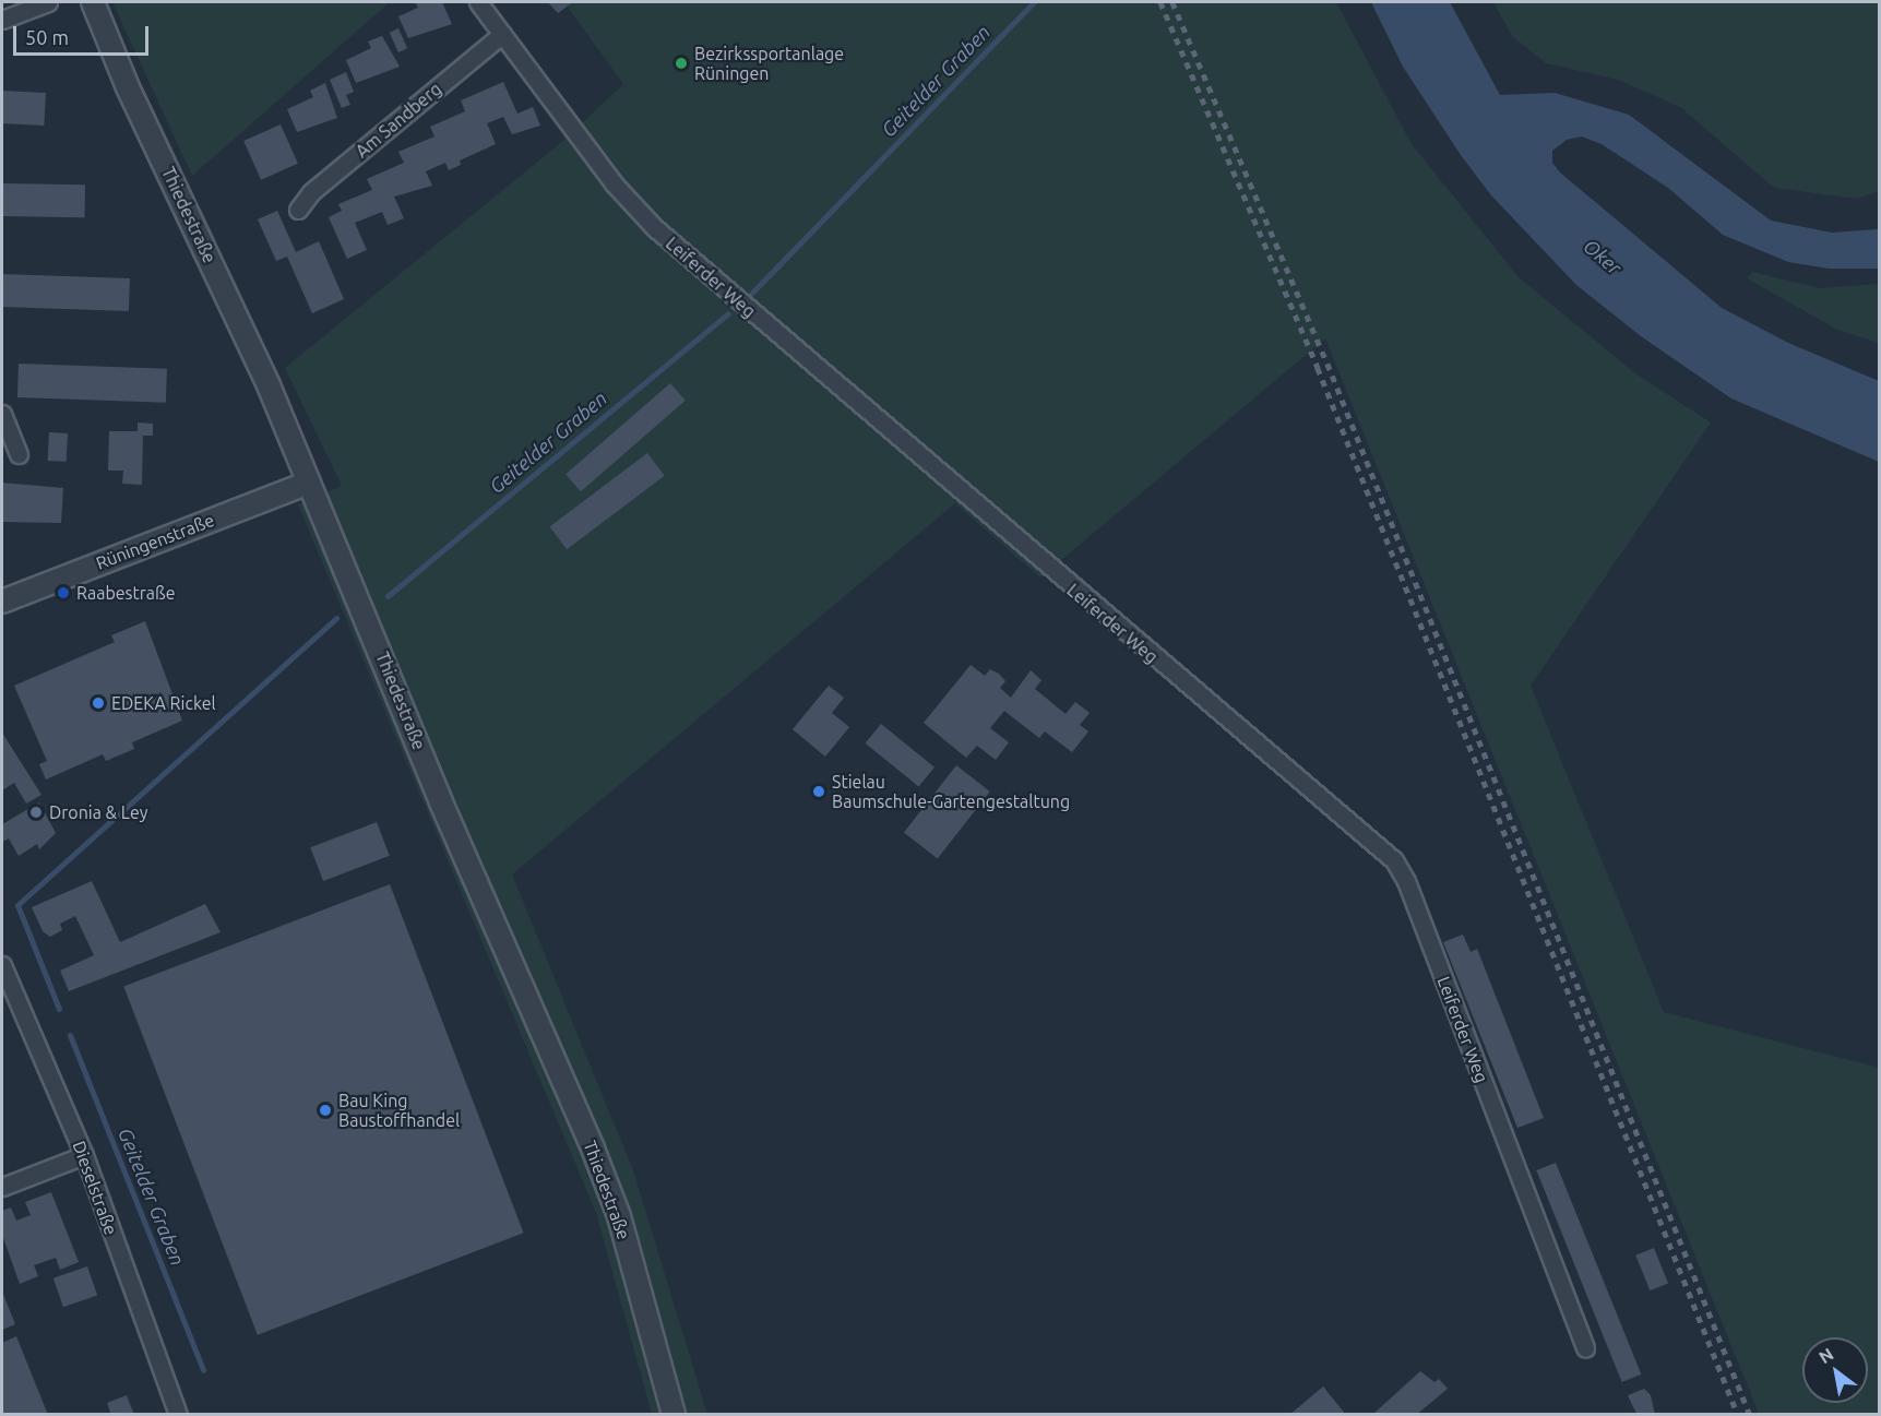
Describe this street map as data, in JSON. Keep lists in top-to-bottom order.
{
  "streets": {
    "street": [
      "Am Sandberg",
      "Thiedestraße",
      "Leiferder Weg",
      "Rüningenstraße",
      "Dieselstraße"
    ]
  },
  "crossings": [
    ["Am Sandberg", "Leiferder Weg"],
    ["Thiedestraße", "Rüningenstraße"]
  ],
  "water": ["Geitelder Graben", "Oker"],
  "places": [
    "Bezirkssportanlage Rüningen",
    "Raabestraße",
    "EDEKA Rickel",
    "Stielau Baumschule-Gartengestaltung",
    "Dronia & Ley",
    "Bau King Baustoffhandel"
  ],
  "scale_bar": "50 m",
  "north": "top left"
}
